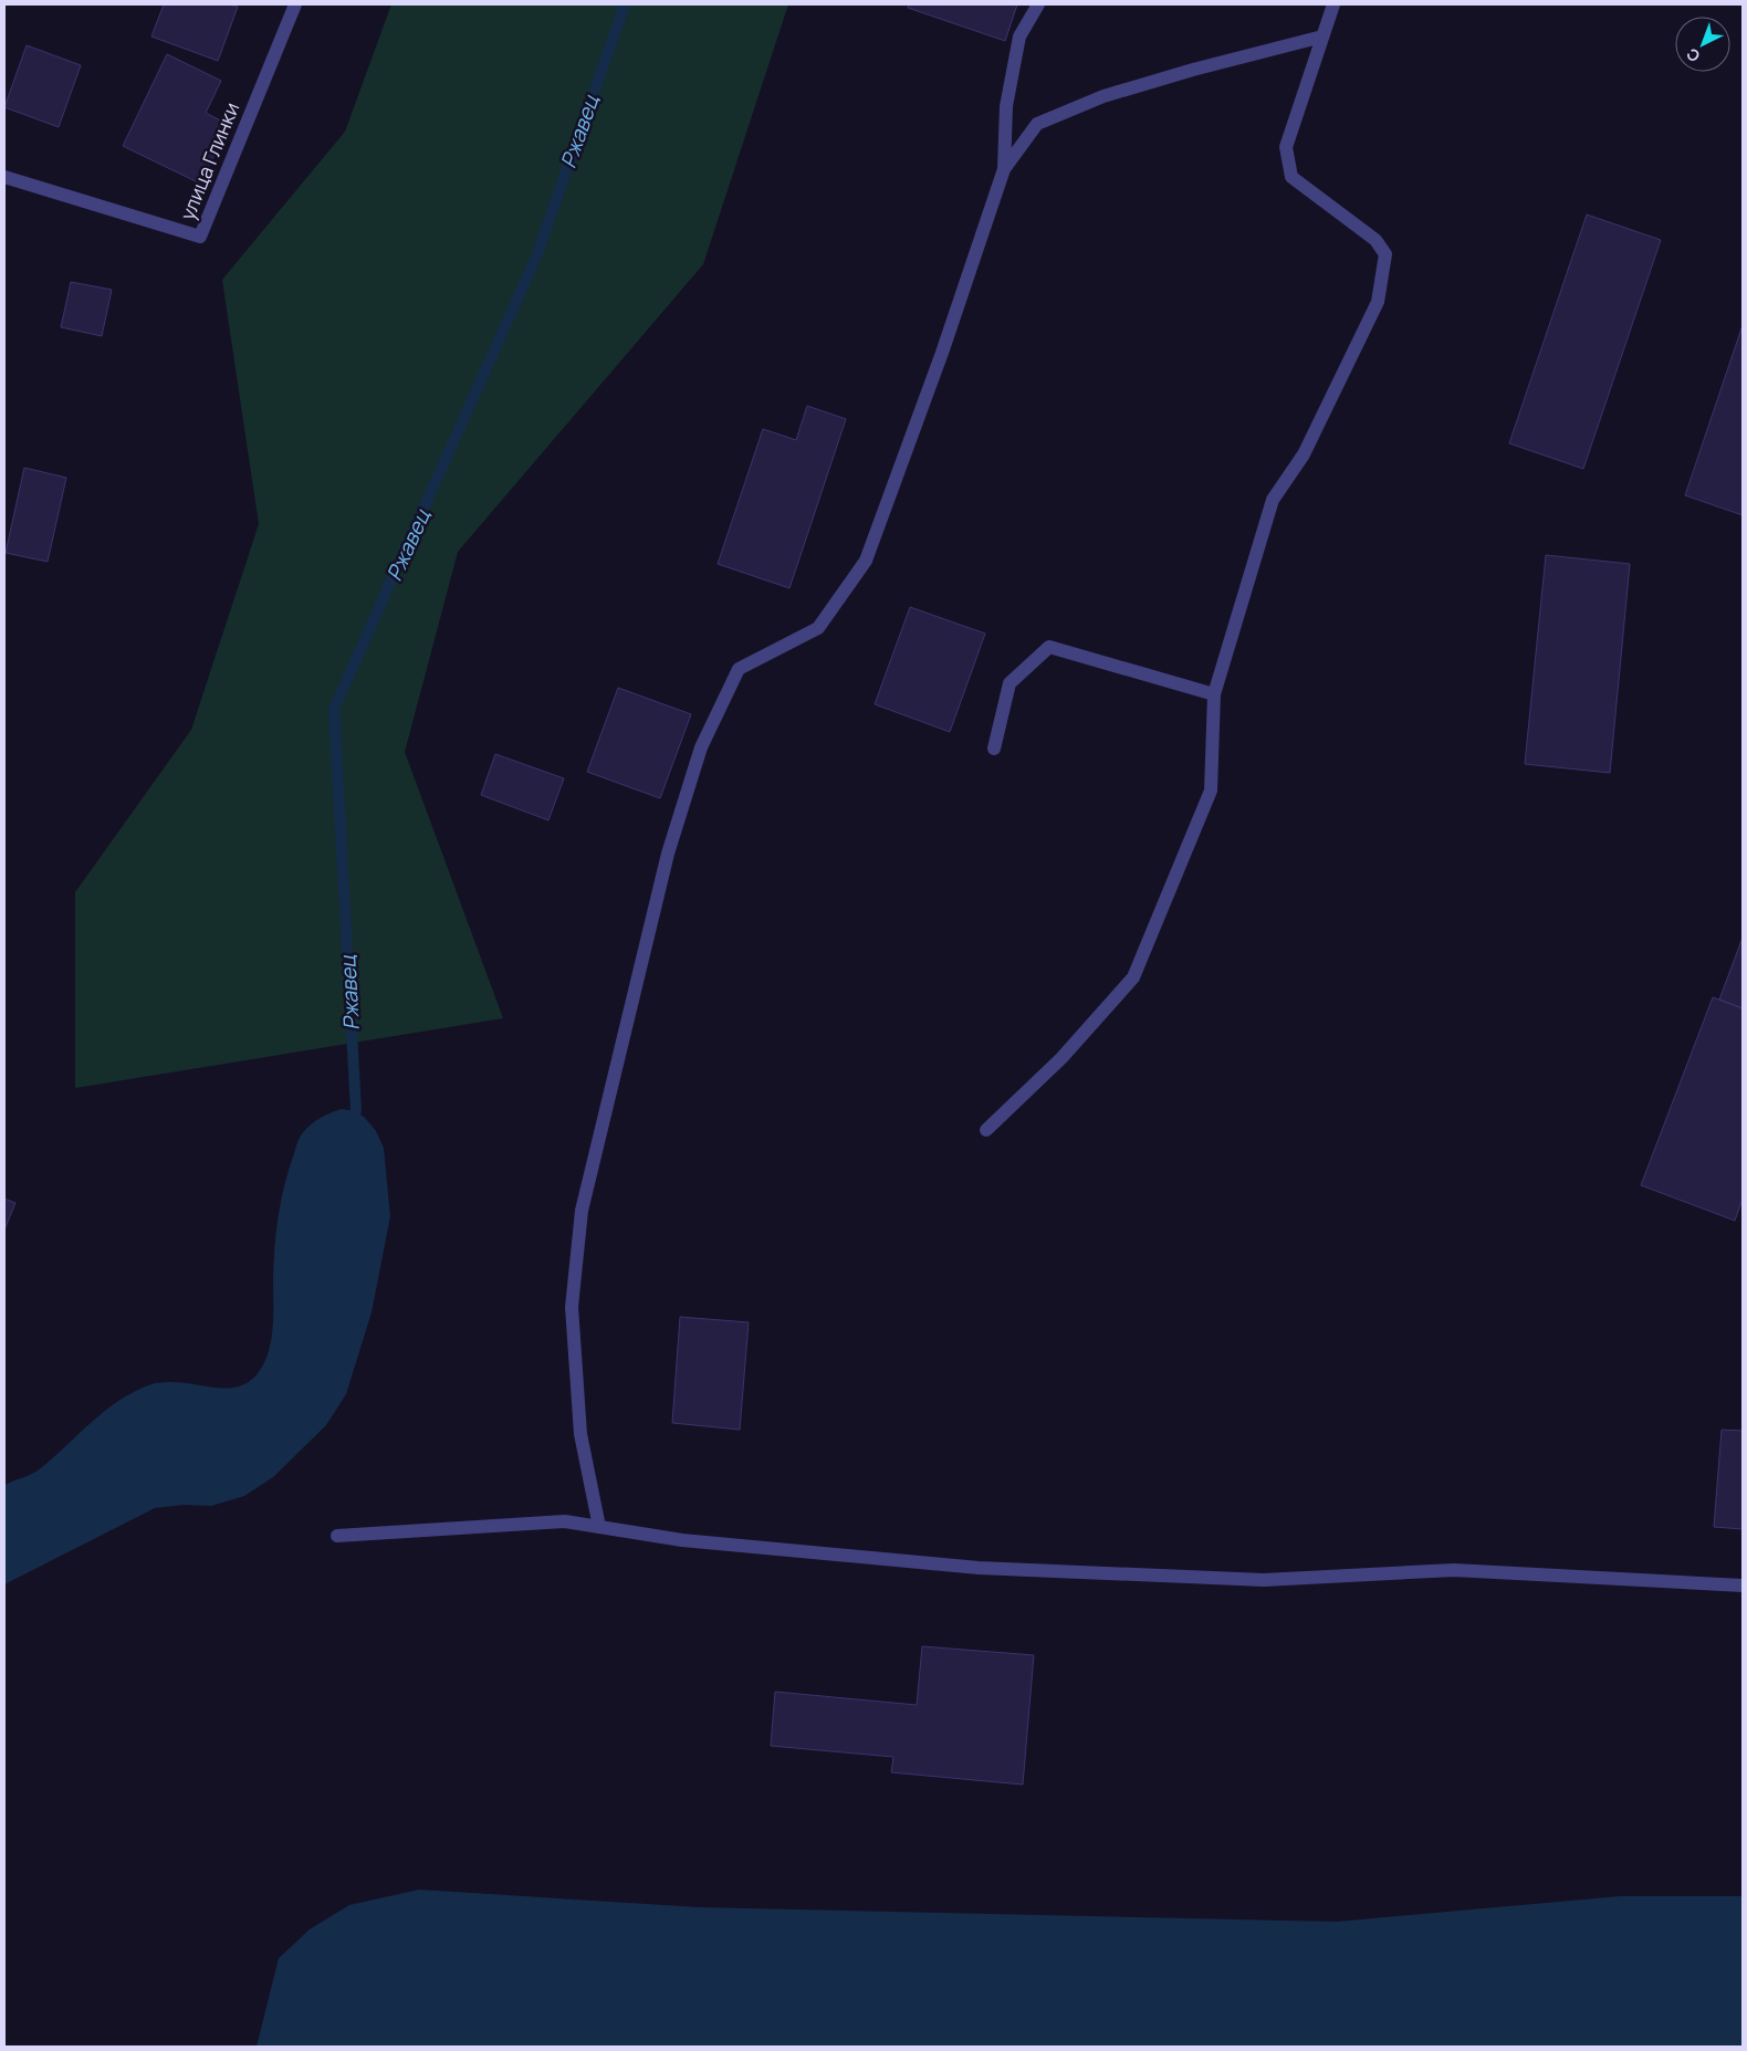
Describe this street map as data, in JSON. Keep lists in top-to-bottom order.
{
  "streets": {
    "street": ["улица Глинки"]
  },
  "water": ["Ржавец"],
  "north": "bottom left"
}
